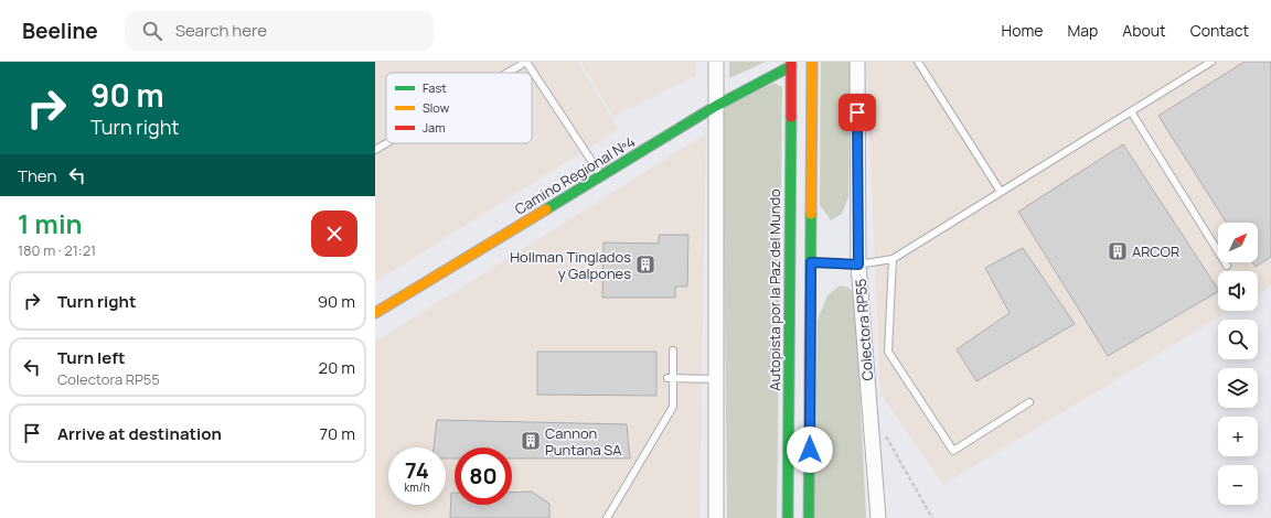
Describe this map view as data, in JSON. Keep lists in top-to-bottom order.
{
  "streets": {
    "main road": ["Camino Regional Nº4", "Autopista por la Paz del Mundo"],
    "street": ["Colectora RP55"]
  },
  "crossings": [
    ["Camino Regional Nº4", "Autopista por la Paz del Mundo"]
  ],
  "places": {
    "building": ["ARCOR", "Hollman Tinglados y Galpones", "Cannon Puntana SA"]
  },
  "legend": ["Fast", "Slow", "Jam"],
  "north": "top right",
  "page": {
    "header": "Beeline",
    "search": "Search here",
    "nav": [
      "Home",
      "Map",
      "About",
      "Contact"
    ],
    "turn": ["90 m", "Turn right"],
    "then": "Then",
    "heading": ["1 min", "180 m · 21:21"],
    "map_buttons": ["+", "−"],
    "list": [
      {
        "name": "Turn right",
        "value": "90 m"
      },
      {
        "name": "Turn left",
        "note": "Colectora RP55",
        "value": "20 m"
      },
      {
        "name": "Arrive at destination",
        "value": "70 m"
      }
    ],
    "speed": "74 km/h",
    "limit": "80"
  }
}
